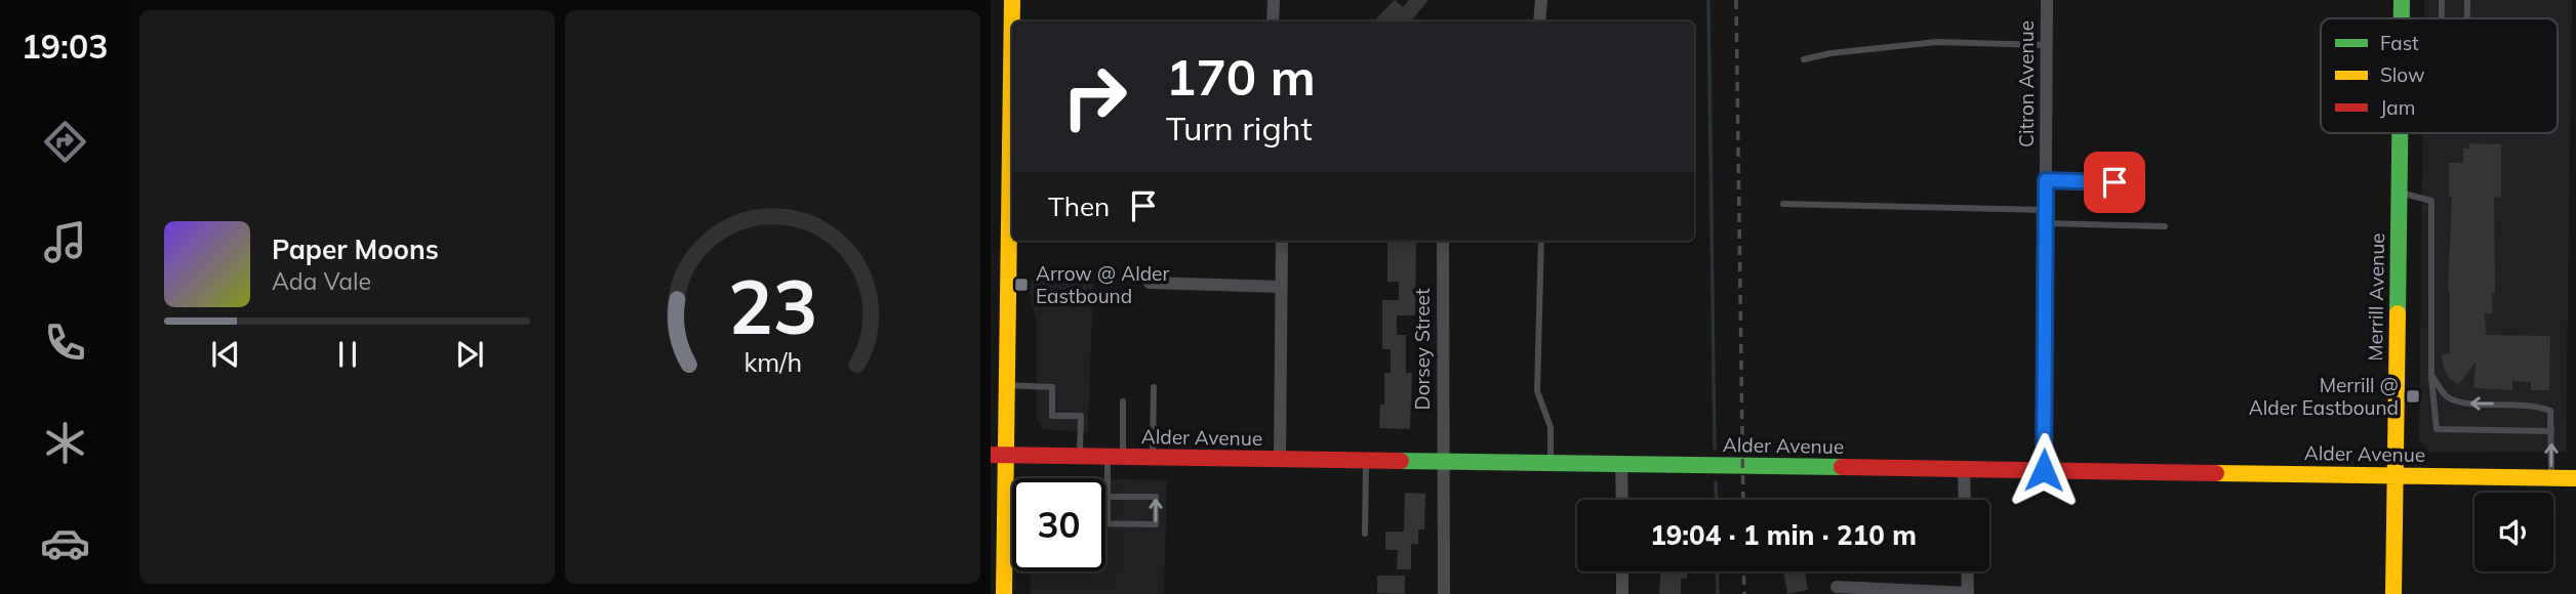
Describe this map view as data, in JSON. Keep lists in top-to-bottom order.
{
  "streets": {
    "main road": ["Merrill Avenue", "Alder Avenue"],
    "street": ["Citron Avenue", "Dorsey Street"]
  },
  "crossings": [
    ["Citron Avenue", "Alder Avenue"],
    ["Merrill Avenue", "Alder Avenue"],
    ["Dorsey Street", "Alder Avenue"]
  ],
  "places": {
    "transit": ["Arrow @ Alder Eastbound", "Merrill @ Alder Eastbound"]
  },
  "legend": ["Fast", "Slow", "Jam"],
  "page": {
    "tabs": "19:03",
    "turn": ["170 m", "Turn right"],
    "then": "Then",
    "song": ["Paper Moons", "Ada Vale"],
    "limit": "30",
    "trip": "19:04 · 1 min · 210 m",
    "gauge": ["23", "km/h"]
  }
}
